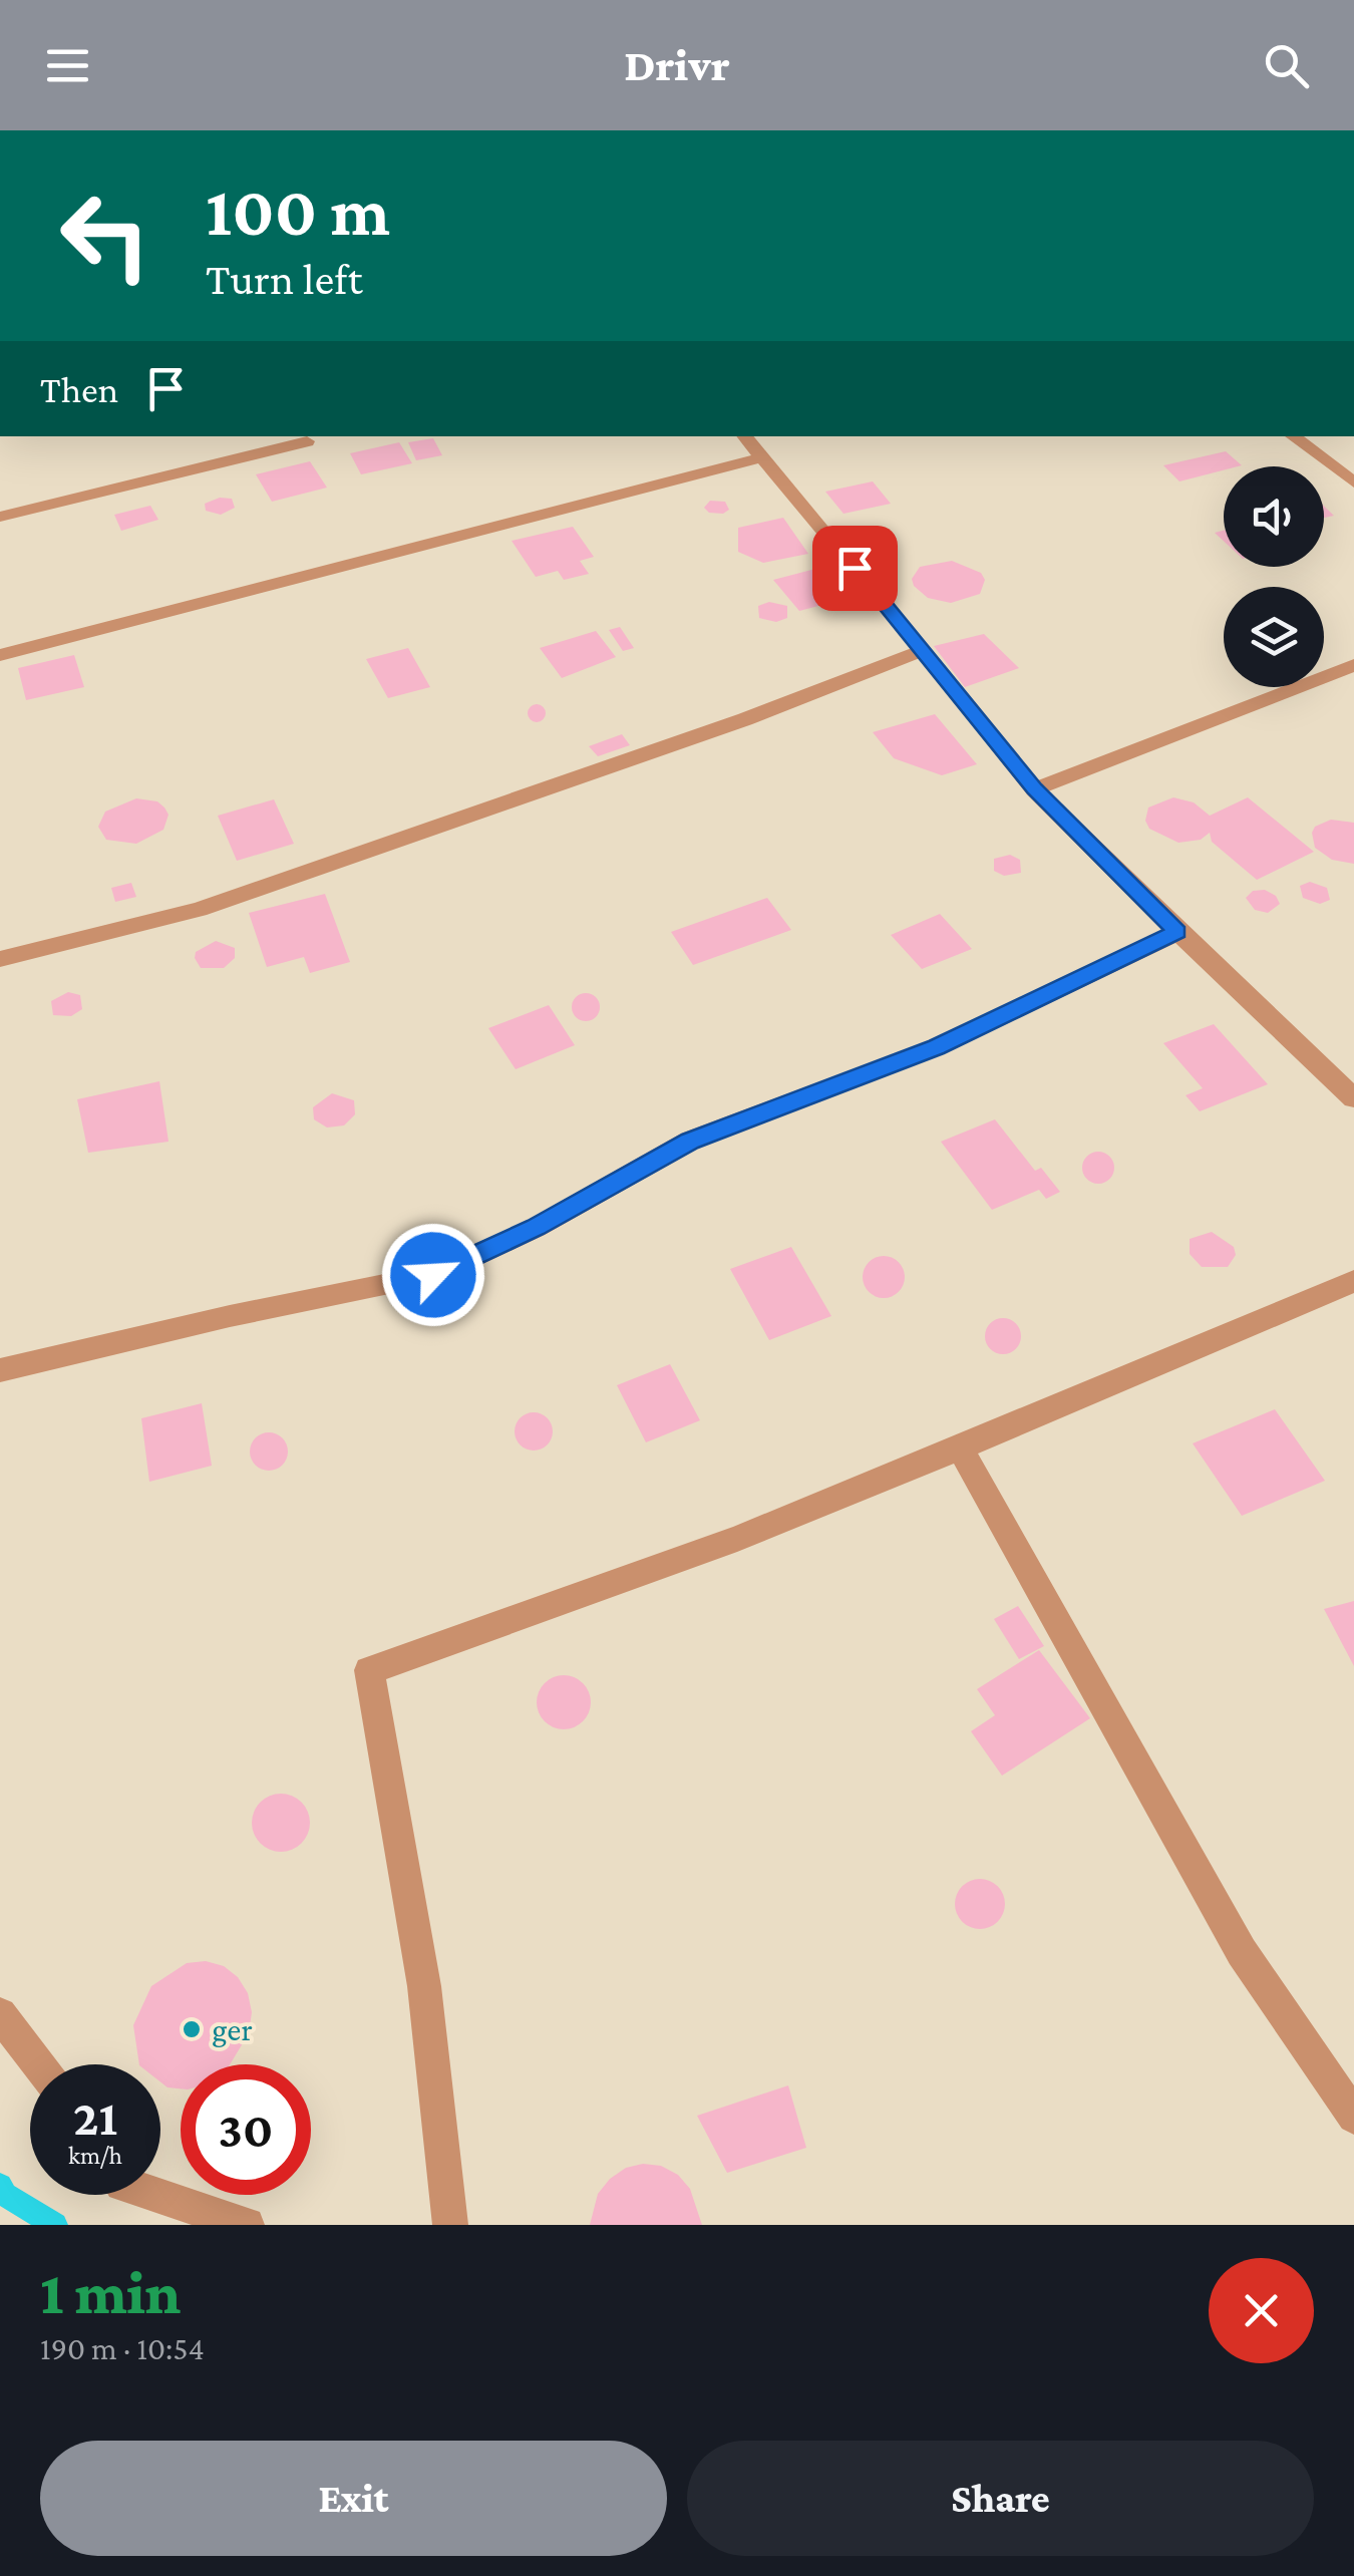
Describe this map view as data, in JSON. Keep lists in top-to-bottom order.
{
  "places": ["ger"],
  "page": {
    "header": "Drivr",
    "turn": ["100 m", "Turn left"],
    "then": "Then",
    "speed": "21 km/h",
    "limit": "30",
    "heading": ["1 min", "190 m · 10:54"],
    "buttons": ["Exit", "Share"]
  }
}
